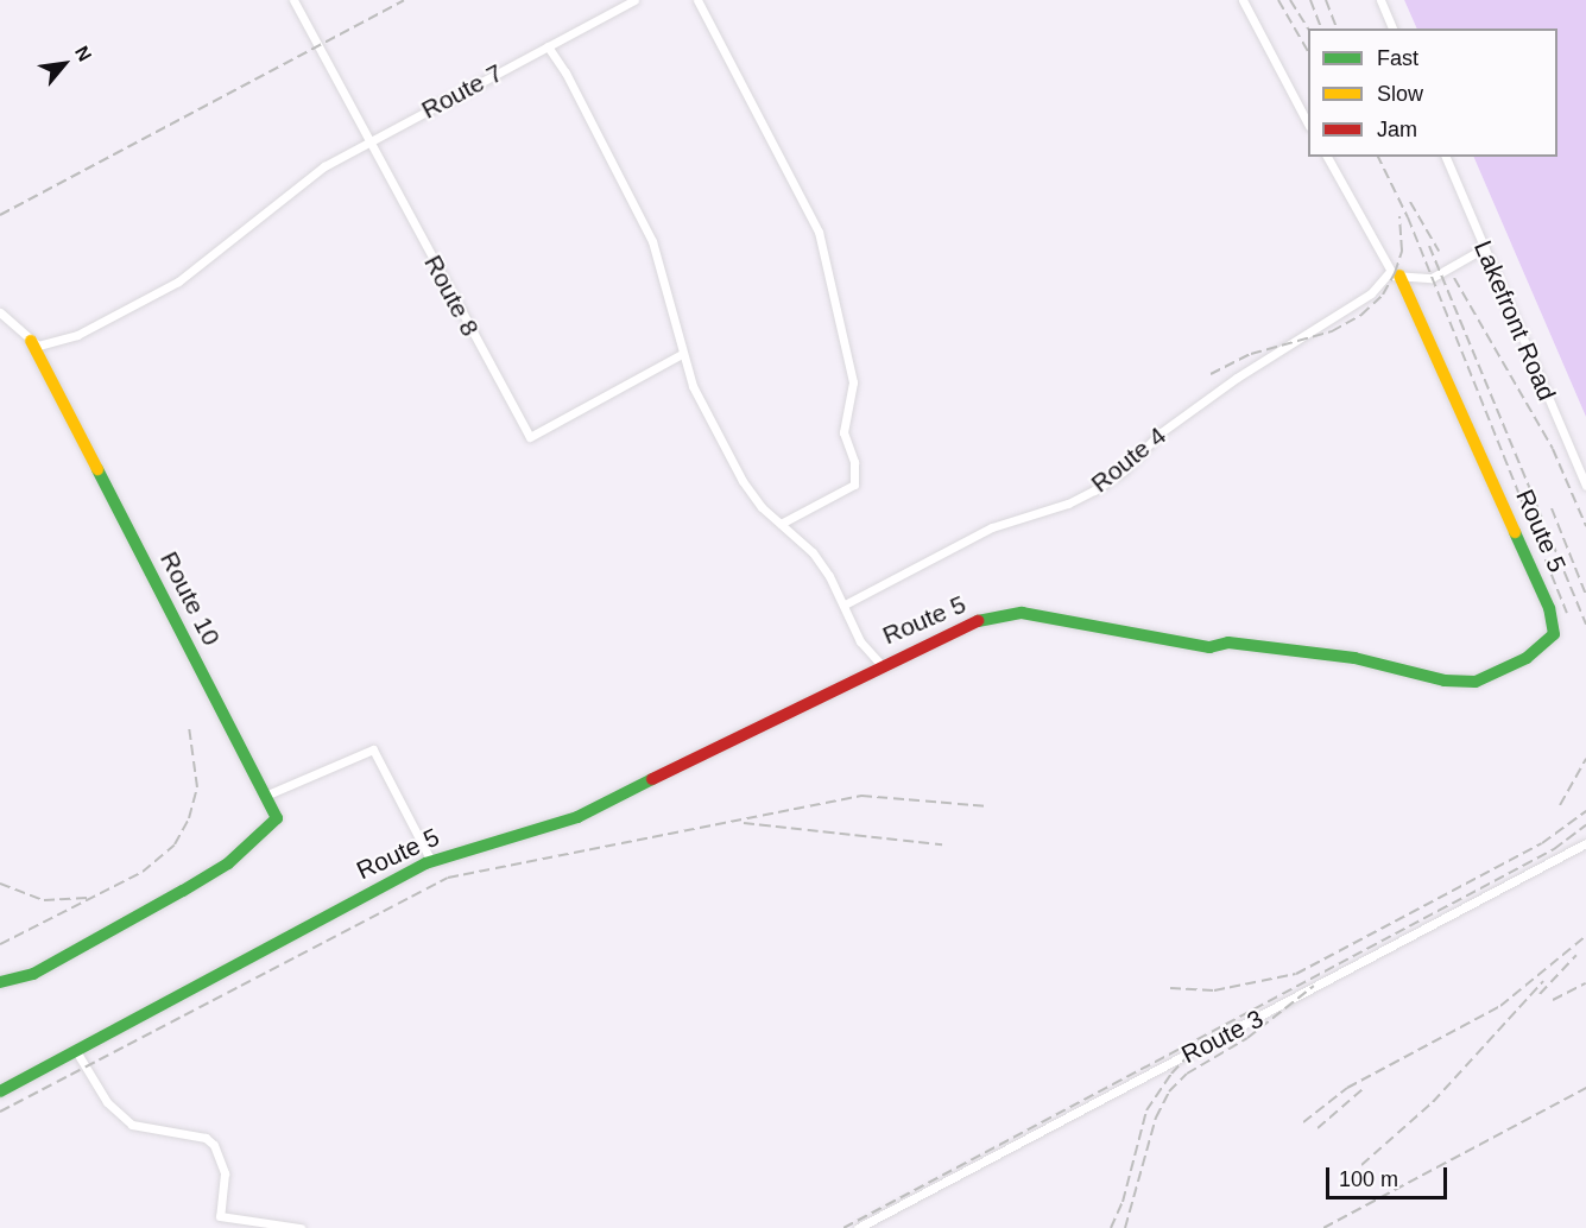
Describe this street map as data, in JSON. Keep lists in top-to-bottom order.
{
  "streets": {
    "street": [
      "Route 7",
      "Route 8",
      "Lakefront Road",
      "Route 4",
      "Route 5",
      "Route 10",
      "Route 3"
    ]
  },
  "crossings": [
    ["Route 7", "Route 8"],
    ["Route 7", "Route 10"],
    ["Route 4", "Route 5"]
  ],
  "legend": ["Fast", "Slow", "Jam"],
  "scale_bar": "100 m",
  "north": "top right"
}
